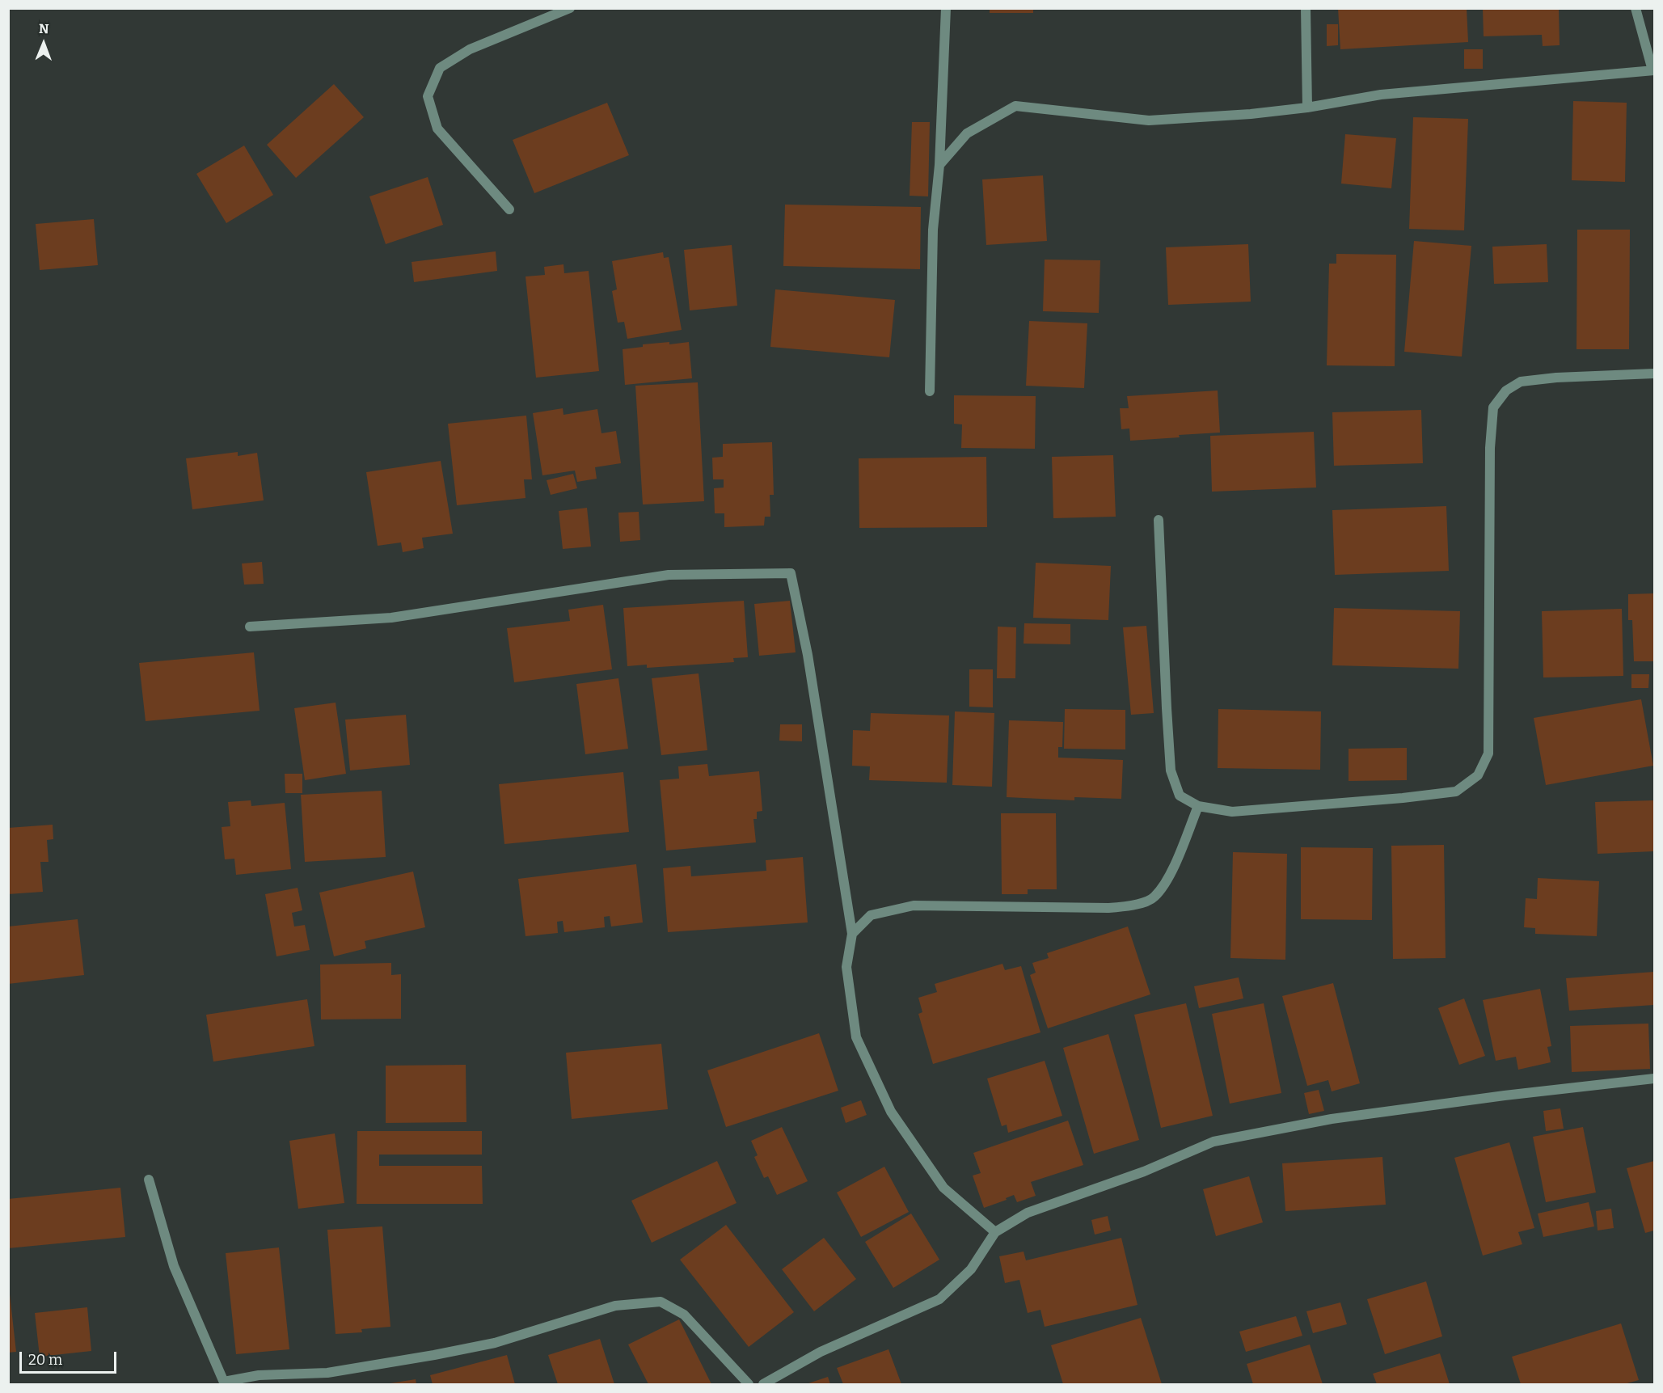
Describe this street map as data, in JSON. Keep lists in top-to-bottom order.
{
  "scale_bar": "20 m",
  "north": "top"
}
